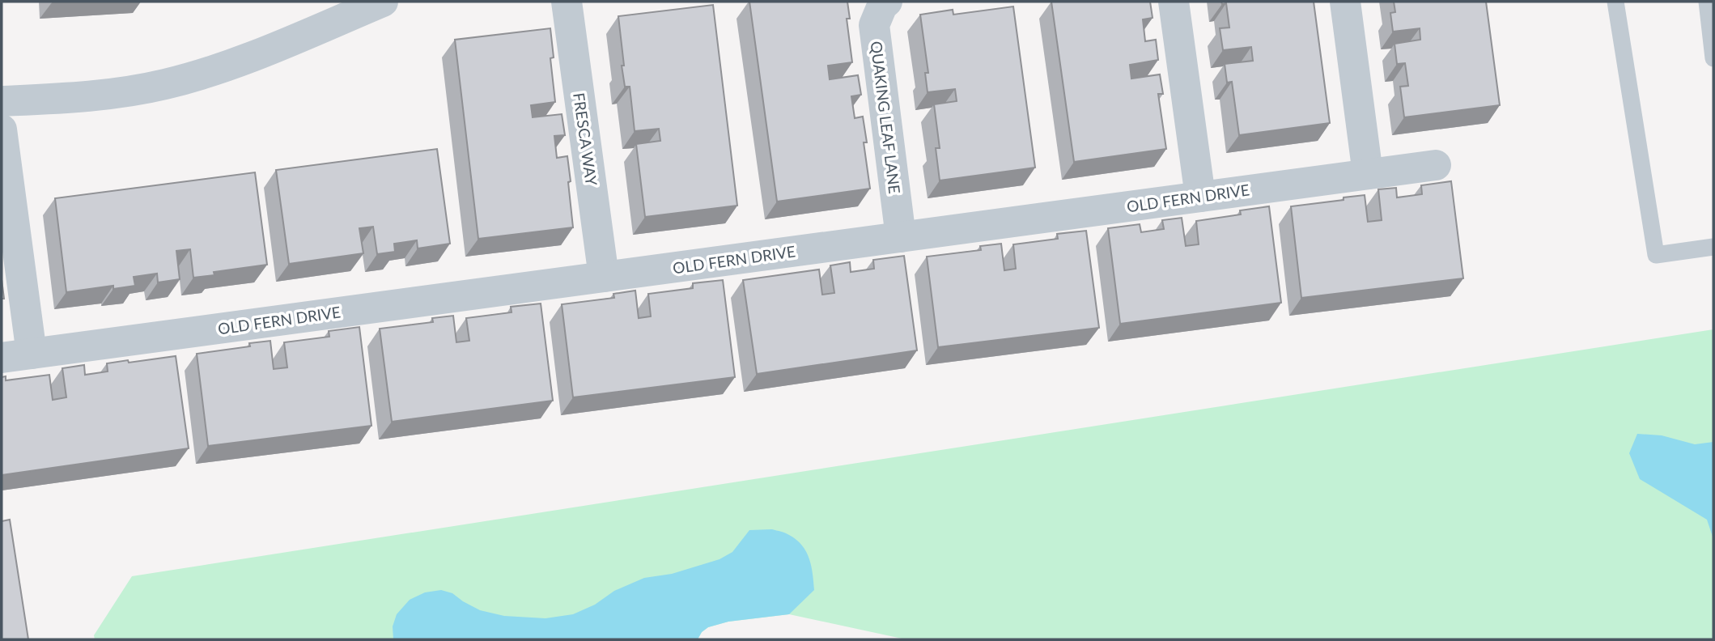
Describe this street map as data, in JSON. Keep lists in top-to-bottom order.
{
  "streets": {
    "street": ["QUAKING LEAF LANE", "FRESCA WAY", "OLD FERN DRIVE"]
  },
  "crossings": [
    ["QUAKING LEAF LANE", "OLD FERN DRIVE"],
    ["FRESCA WAY", "OLD FERN DRIVE"]
  ]
}
